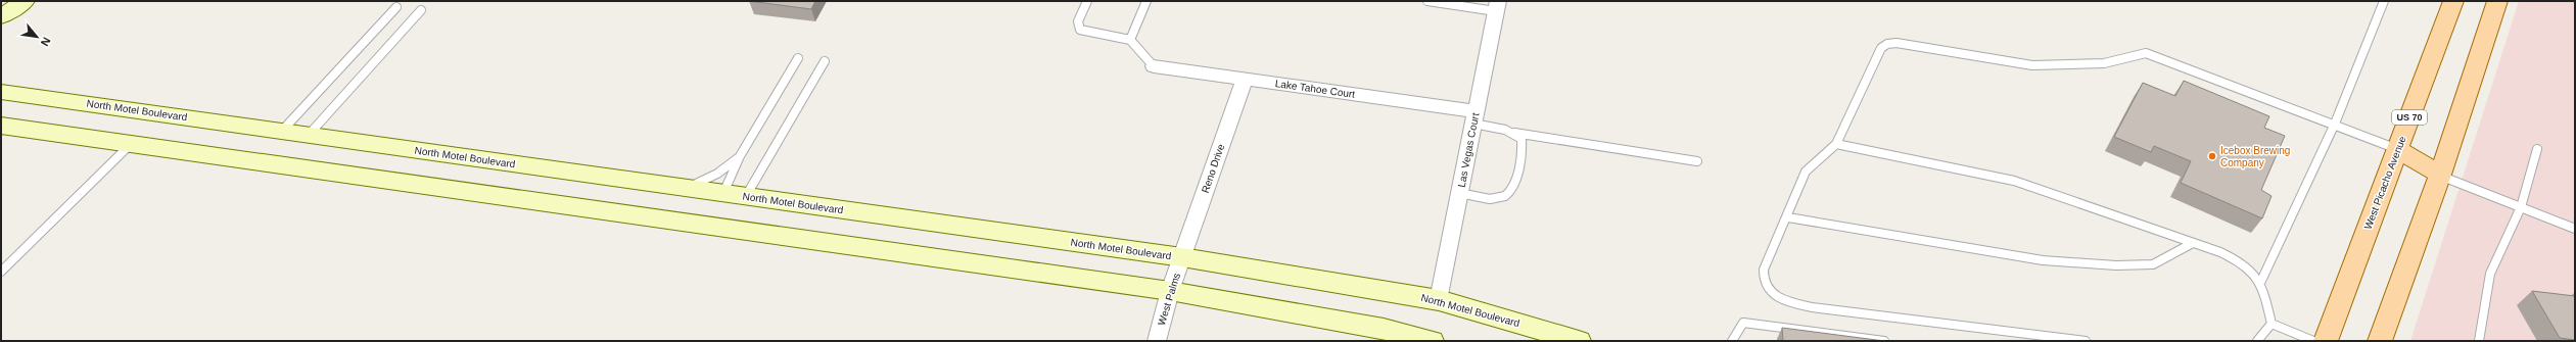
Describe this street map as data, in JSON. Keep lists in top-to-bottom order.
{
  "streets": {
    "main road": ["North Motel Boulevard", "US 70", "West Picacho Avenue"],
    "street": [
      "Lake Tahoe Court",
      "Las Vegas Court",
      "Reno Drive",
      "West Palms"
    ]
  },
  "crossings": [
    ["Lake Tahoe Court", "Las Vegas Court"],
    ["Lake Tahoe Court", "Reno Drive"],
    ["North Motel Boulevard", "Las Vegas Court"],
    ["North Motel Boulevard", "Reno Drive"],
    ["North Motel Boulevard", "West Palms"],
    ["Reno Drive", "West Palms"]
  ],
  "places": ["Icebox Brewing Company"],
  "north": "bottom right"
}
